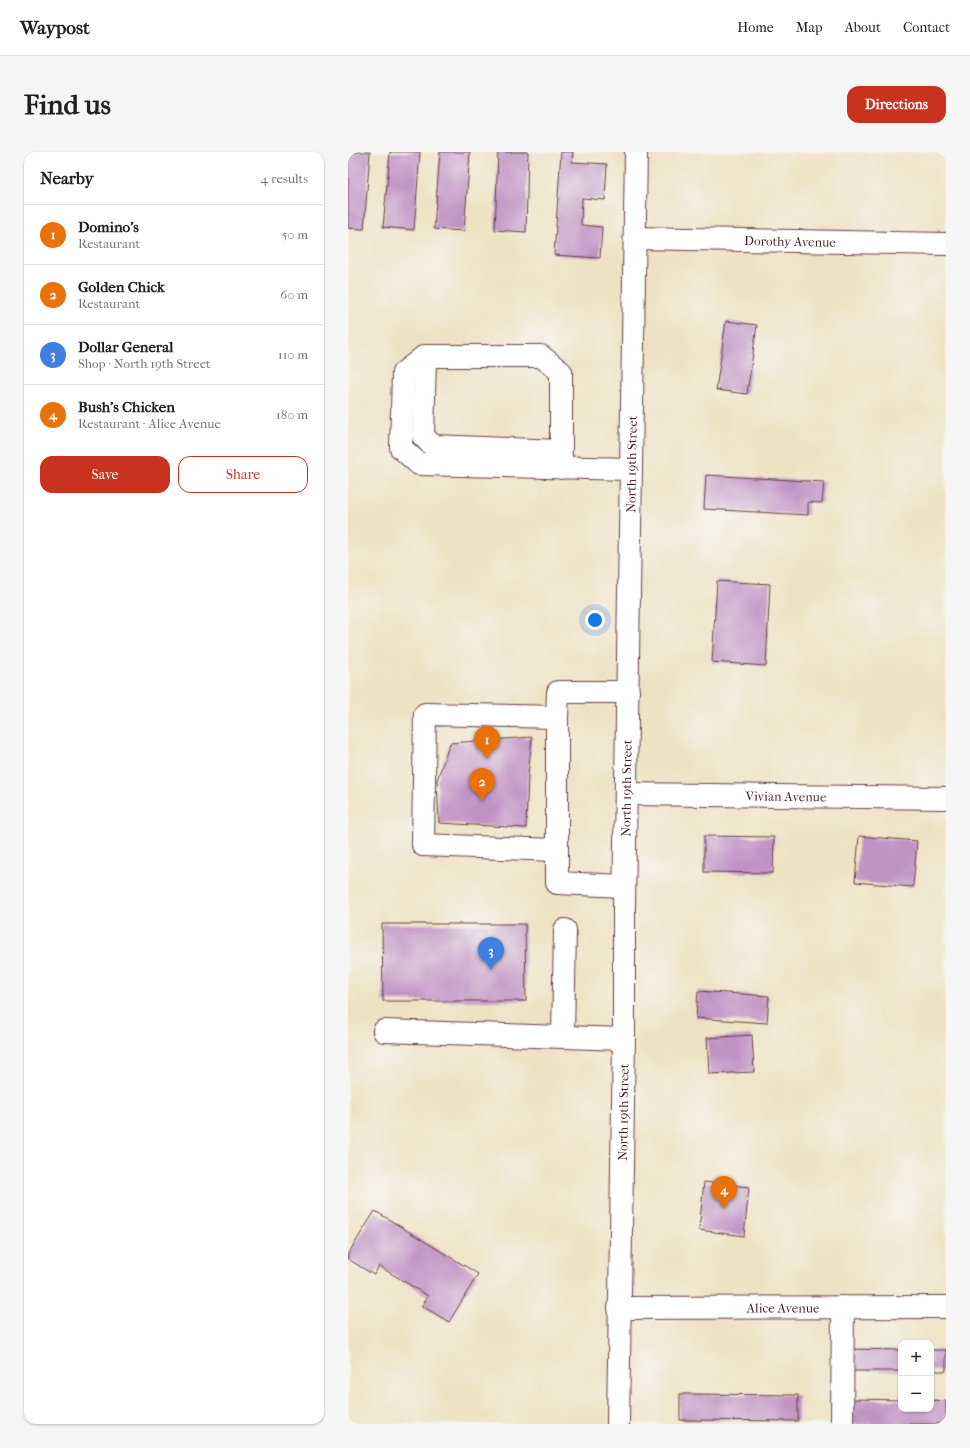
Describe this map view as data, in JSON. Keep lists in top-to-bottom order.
{
  "streets": {
    "main road": [
      "Dorothy Avenue",
      "North 19th Street",
      "Vivian Avenue",
      "Alice Avenue"
    ]
  },
  "crossings": [
    ["Dorothy Avenue", "North 19th Street"],
    ["North 19th Street", "Vivian Avenue"],
    ["North 19th Street", "Alice Avenue"]
  ],
  "page": {
    "header": "Waypost",
    "nav": [
      "Home",
      "Map",
      "About",
      "Contact"
    ],
    "buttons": [
      "Directions",
      ["Save", "Share"]
    ],
    "title": "Find us",
    "heading": ["Nearby", "4 results"],
    "list": [
      {
        "mark": "1",
        "name": "Domino's",
        "note": "Restaurant",
        "value": "50 m"
      },
      {
        "mark": "2",
        "name": "Golden Chick",
        "note": "Restaurant",
        "value": "60 m"
      },
      {
        "mark": "3",
        "name": "Dollar General",
        "note": "Shop · North 19th Street",
        "value": "110 m"
      },
      {
        "mark": "4",
        "name": "Bush's Chicken",
        "note": "Restaurant · Alice Avenue",
        "value": "180 m"
      }
    ],
    "pins": [
      "1",
      "2",
      "3",
      "4"
    ],
    "map_buttons": ["+", "−"]
  }
}
